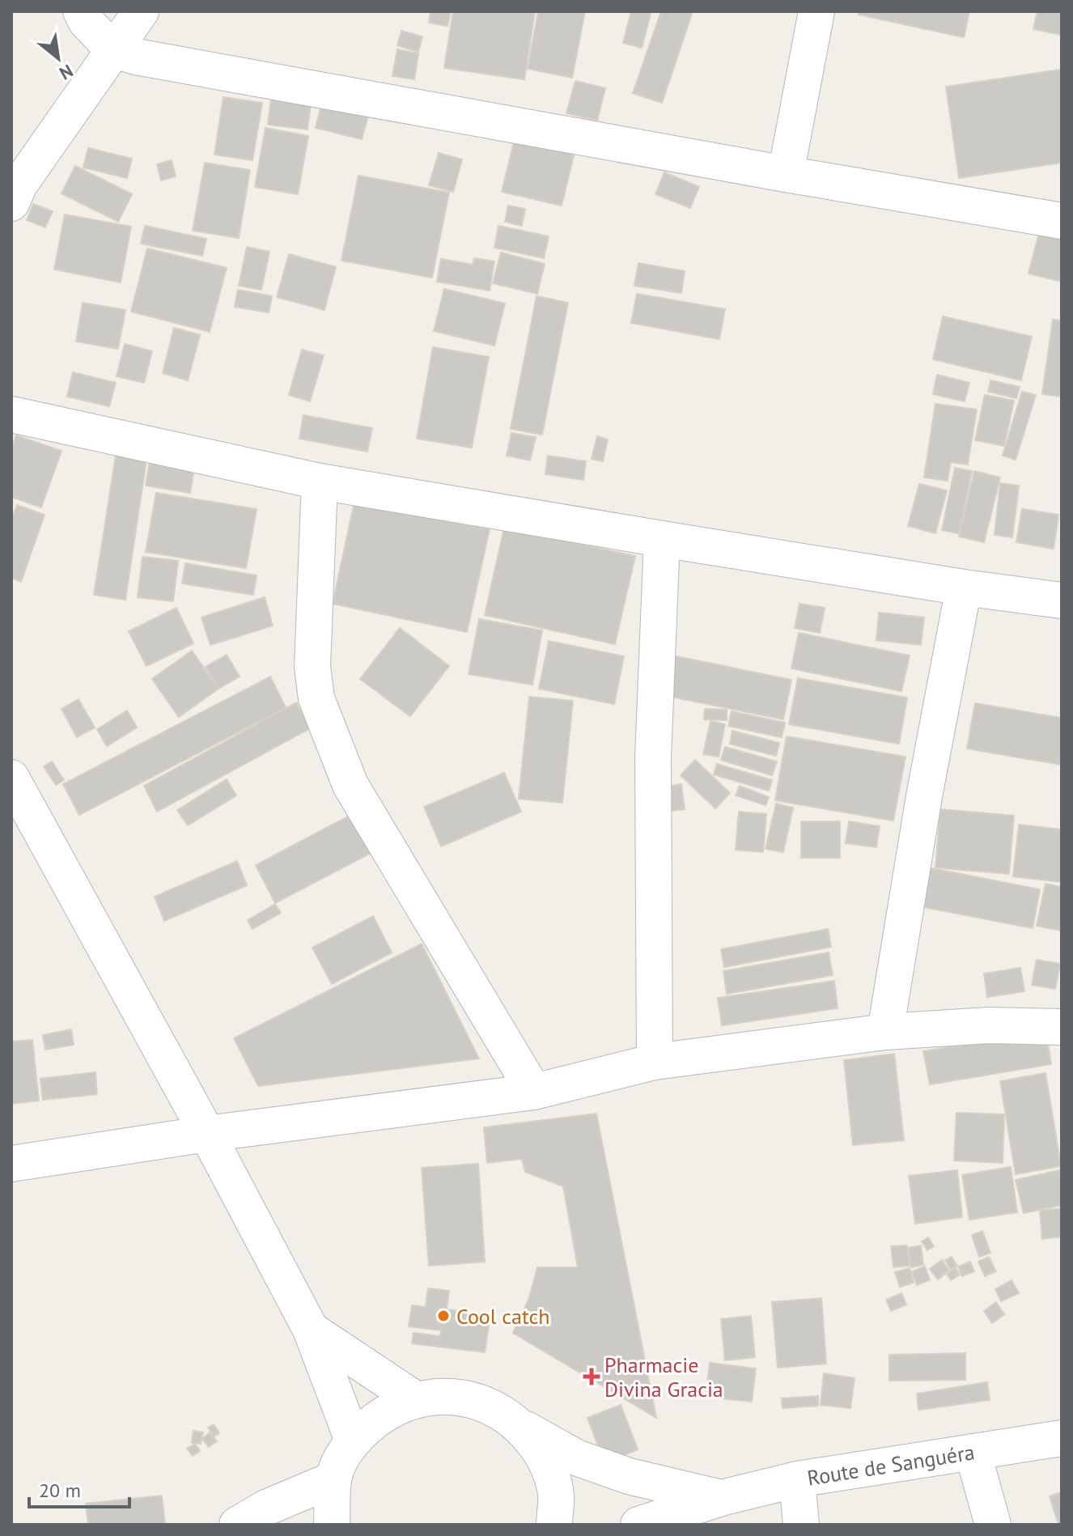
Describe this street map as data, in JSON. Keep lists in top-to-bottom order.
{
  "streets": {
    "street": ["Route de Sanguéra"]
  },
  "places": {
    "other": ["Cool catch"],
    "health": ["Pharmacie Divina Gracia"]
  },
  "scale_bar": "20 m",
  "north": "bottom right"
}
